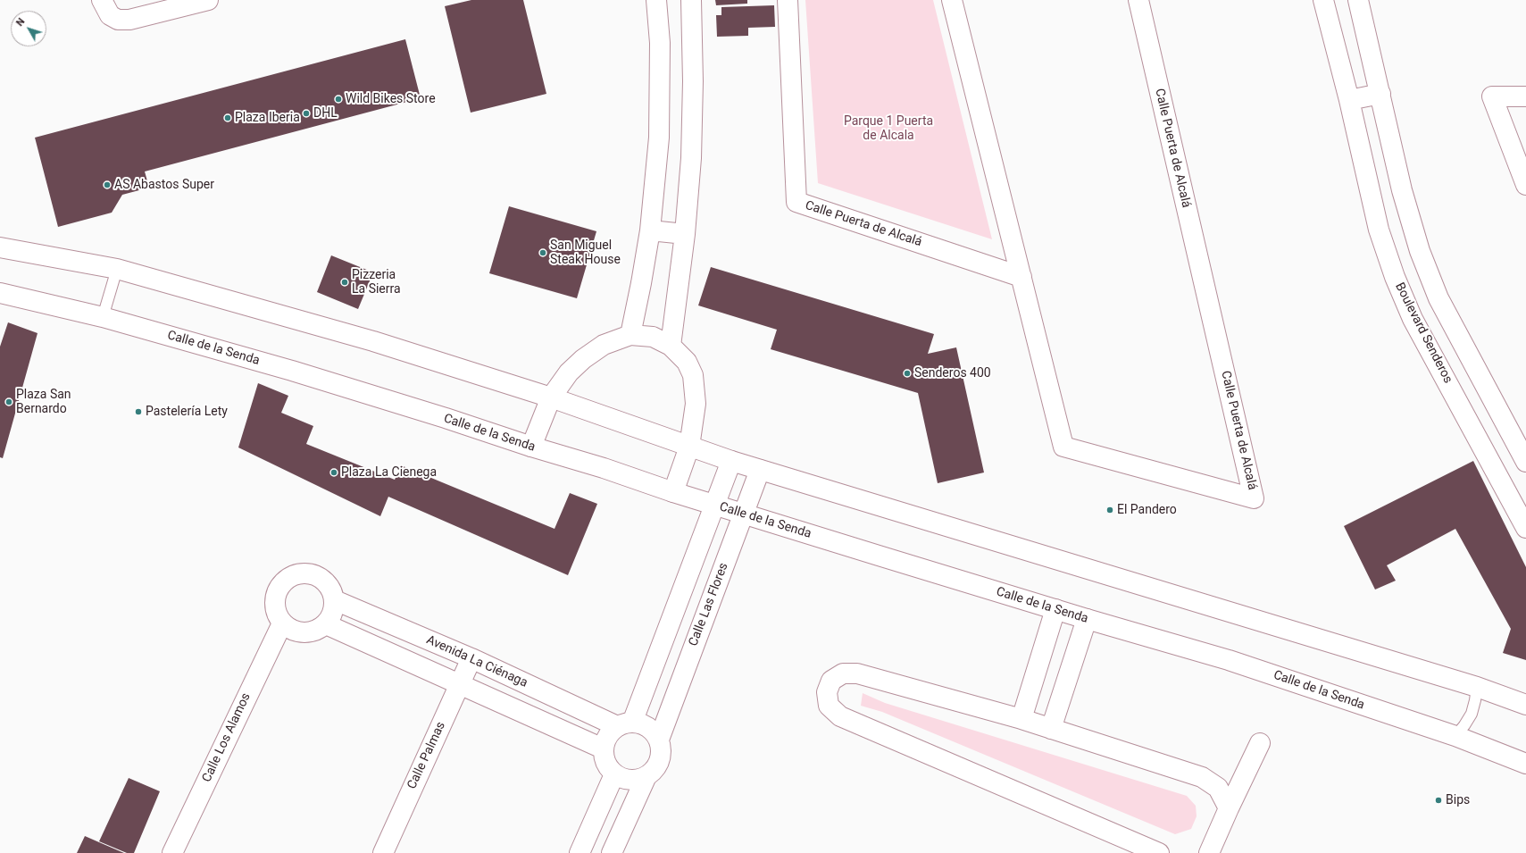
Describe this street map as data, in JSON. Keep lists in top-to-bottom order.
{
  "streets": {
    "street": [
      "Calle Puerta de Alcalá",
      "Boulevard Senderos",
      "Calle de la Senda",
      "Calle Las Flores",
      "Avenida La Ciénaga",
      "Calle Los Alamos",
      "Calle Palmas"
    ]
  },
  "crossings": [
    ["Calle de la Senda", "Calle Las Flores"],
    ["Calle Las Flores", "Avenida La Ciénaga"],
    ["Avenida La Ciénaga", "Calle Los Alamos"],
    ["Avenida La Ciénaga", "Calle Palmas"]
  ],
  "parks": ["Parque 1 Puerta de Alcala"],
  "places": [
    "Wild Bikes Store",
    "DHL",
    "Plaza Iberia",
    "AS Abastos Super",
    "San Miguel Steak House",
    "Pizzeria La Sierra",
    "Senderos 400",
    "Plaza San Bernardo",
    "Pastelería Lety",
    "Plaza La Cienega",
    "El Pandero",
    "Bips"
  ],
  "north": "top left"
}
